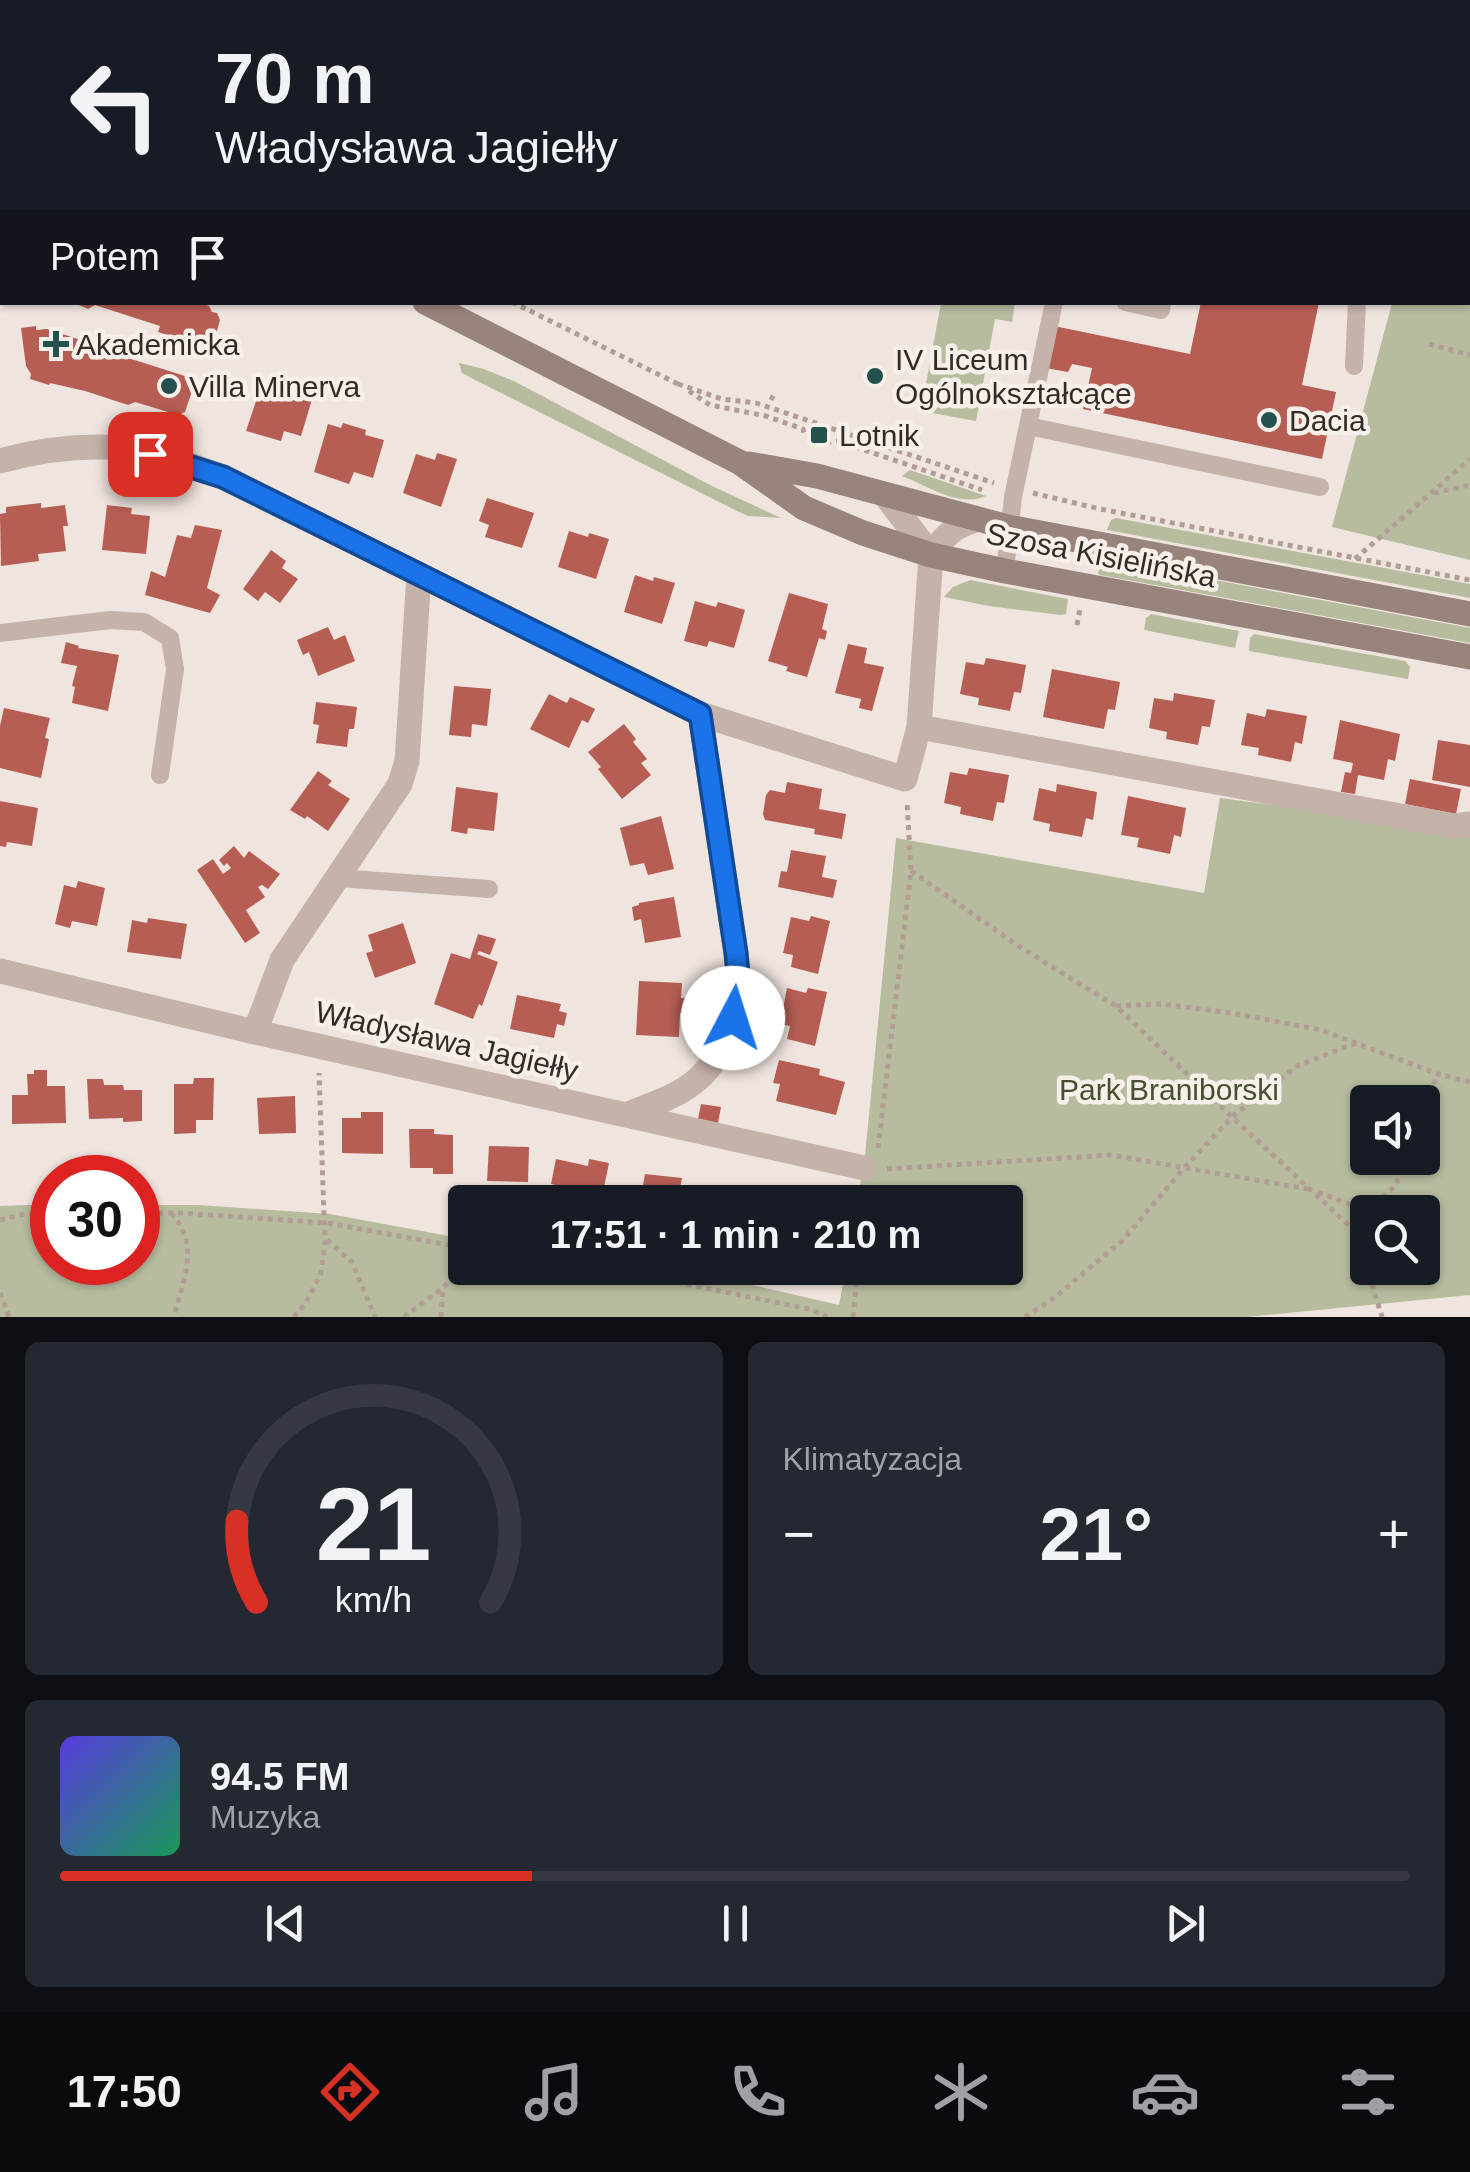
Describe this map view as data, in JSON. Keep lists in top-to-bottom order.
{
  "streets": {
    "street": ["Szosa Kisielińska", "Władysława Jagiełły"]
  },
  "parks": ["Park Braniborski"],
  "places": {
    "health": ["Akademicka"],
    "other": ["IV Liceum Ogólnokształcące", "Villa Minerva", "Dacia"],
    "transit": ["Lotnik"]
  },
  "page": {
    "turn": ["70 m", "Władysława Jagiełły"],
    "then": "Potem",
    "limit": "30",
    "trip": "17:51 · 1 min · 210 m",
    "tile": "Klimatyzacja",
    "heat": ["−", "21°", "+"],
    "song": ["94.5 FM", "Muzyka"],
    "tabs": "17:50",
    "gauge": ["21", "km/h"]
  }
}
